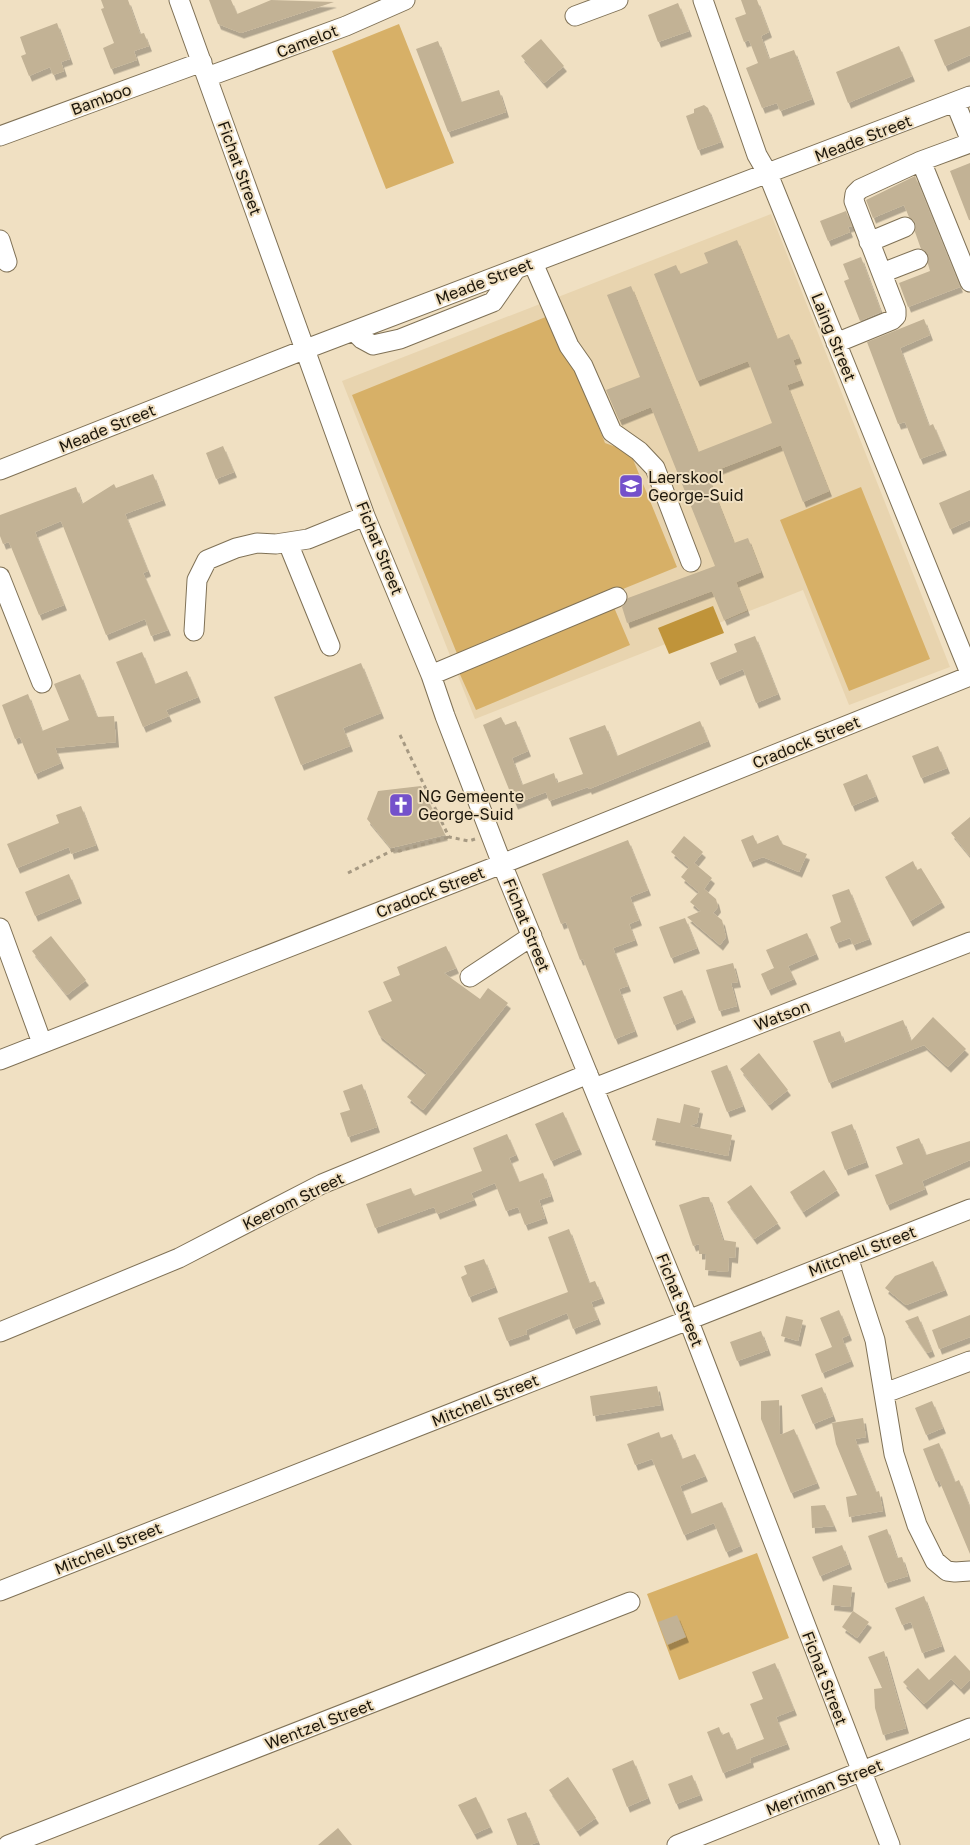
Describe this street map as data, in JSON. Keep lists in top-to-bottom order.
{
  "streets": {
    "street": [
      "Camelot",
      "Bamboo",
      "Meade Street",
      "Fichat Street",
      "Laing Street",
      "Cradock Street",
      "Watson",
      "Keerom Street",
      "Mitchell Street",
      "Wentzel Street",
      "Merriman Street"
    ]
  },
  "crossings": [
    ["Camelot", "Bamboo"],
    ["Camelot", "Fichat Street"],
    ["Bamboo", "Fichat Street"],
    ["Meade Street", "Fichat Street"],
    ["Meade Street", "Laing Street"],
    ["Fichat Street", "Cradock Street"],
    ["Fichat Street", "Watson"],
    ["Fichat Street", "Keerom Street"],
    ["Fichat Street", "Mitchell Street"],
    ["Fichat Street", "Merriman Street"],
    ["Laing Street", "Cradock Street"],
    ["Watson", "Keerom Street"]
  ],
  "places": {
    "school or university": ["Laerskool George-Suid"],
    "church": ["NG Gemeente George-Suid"]
  }
}
